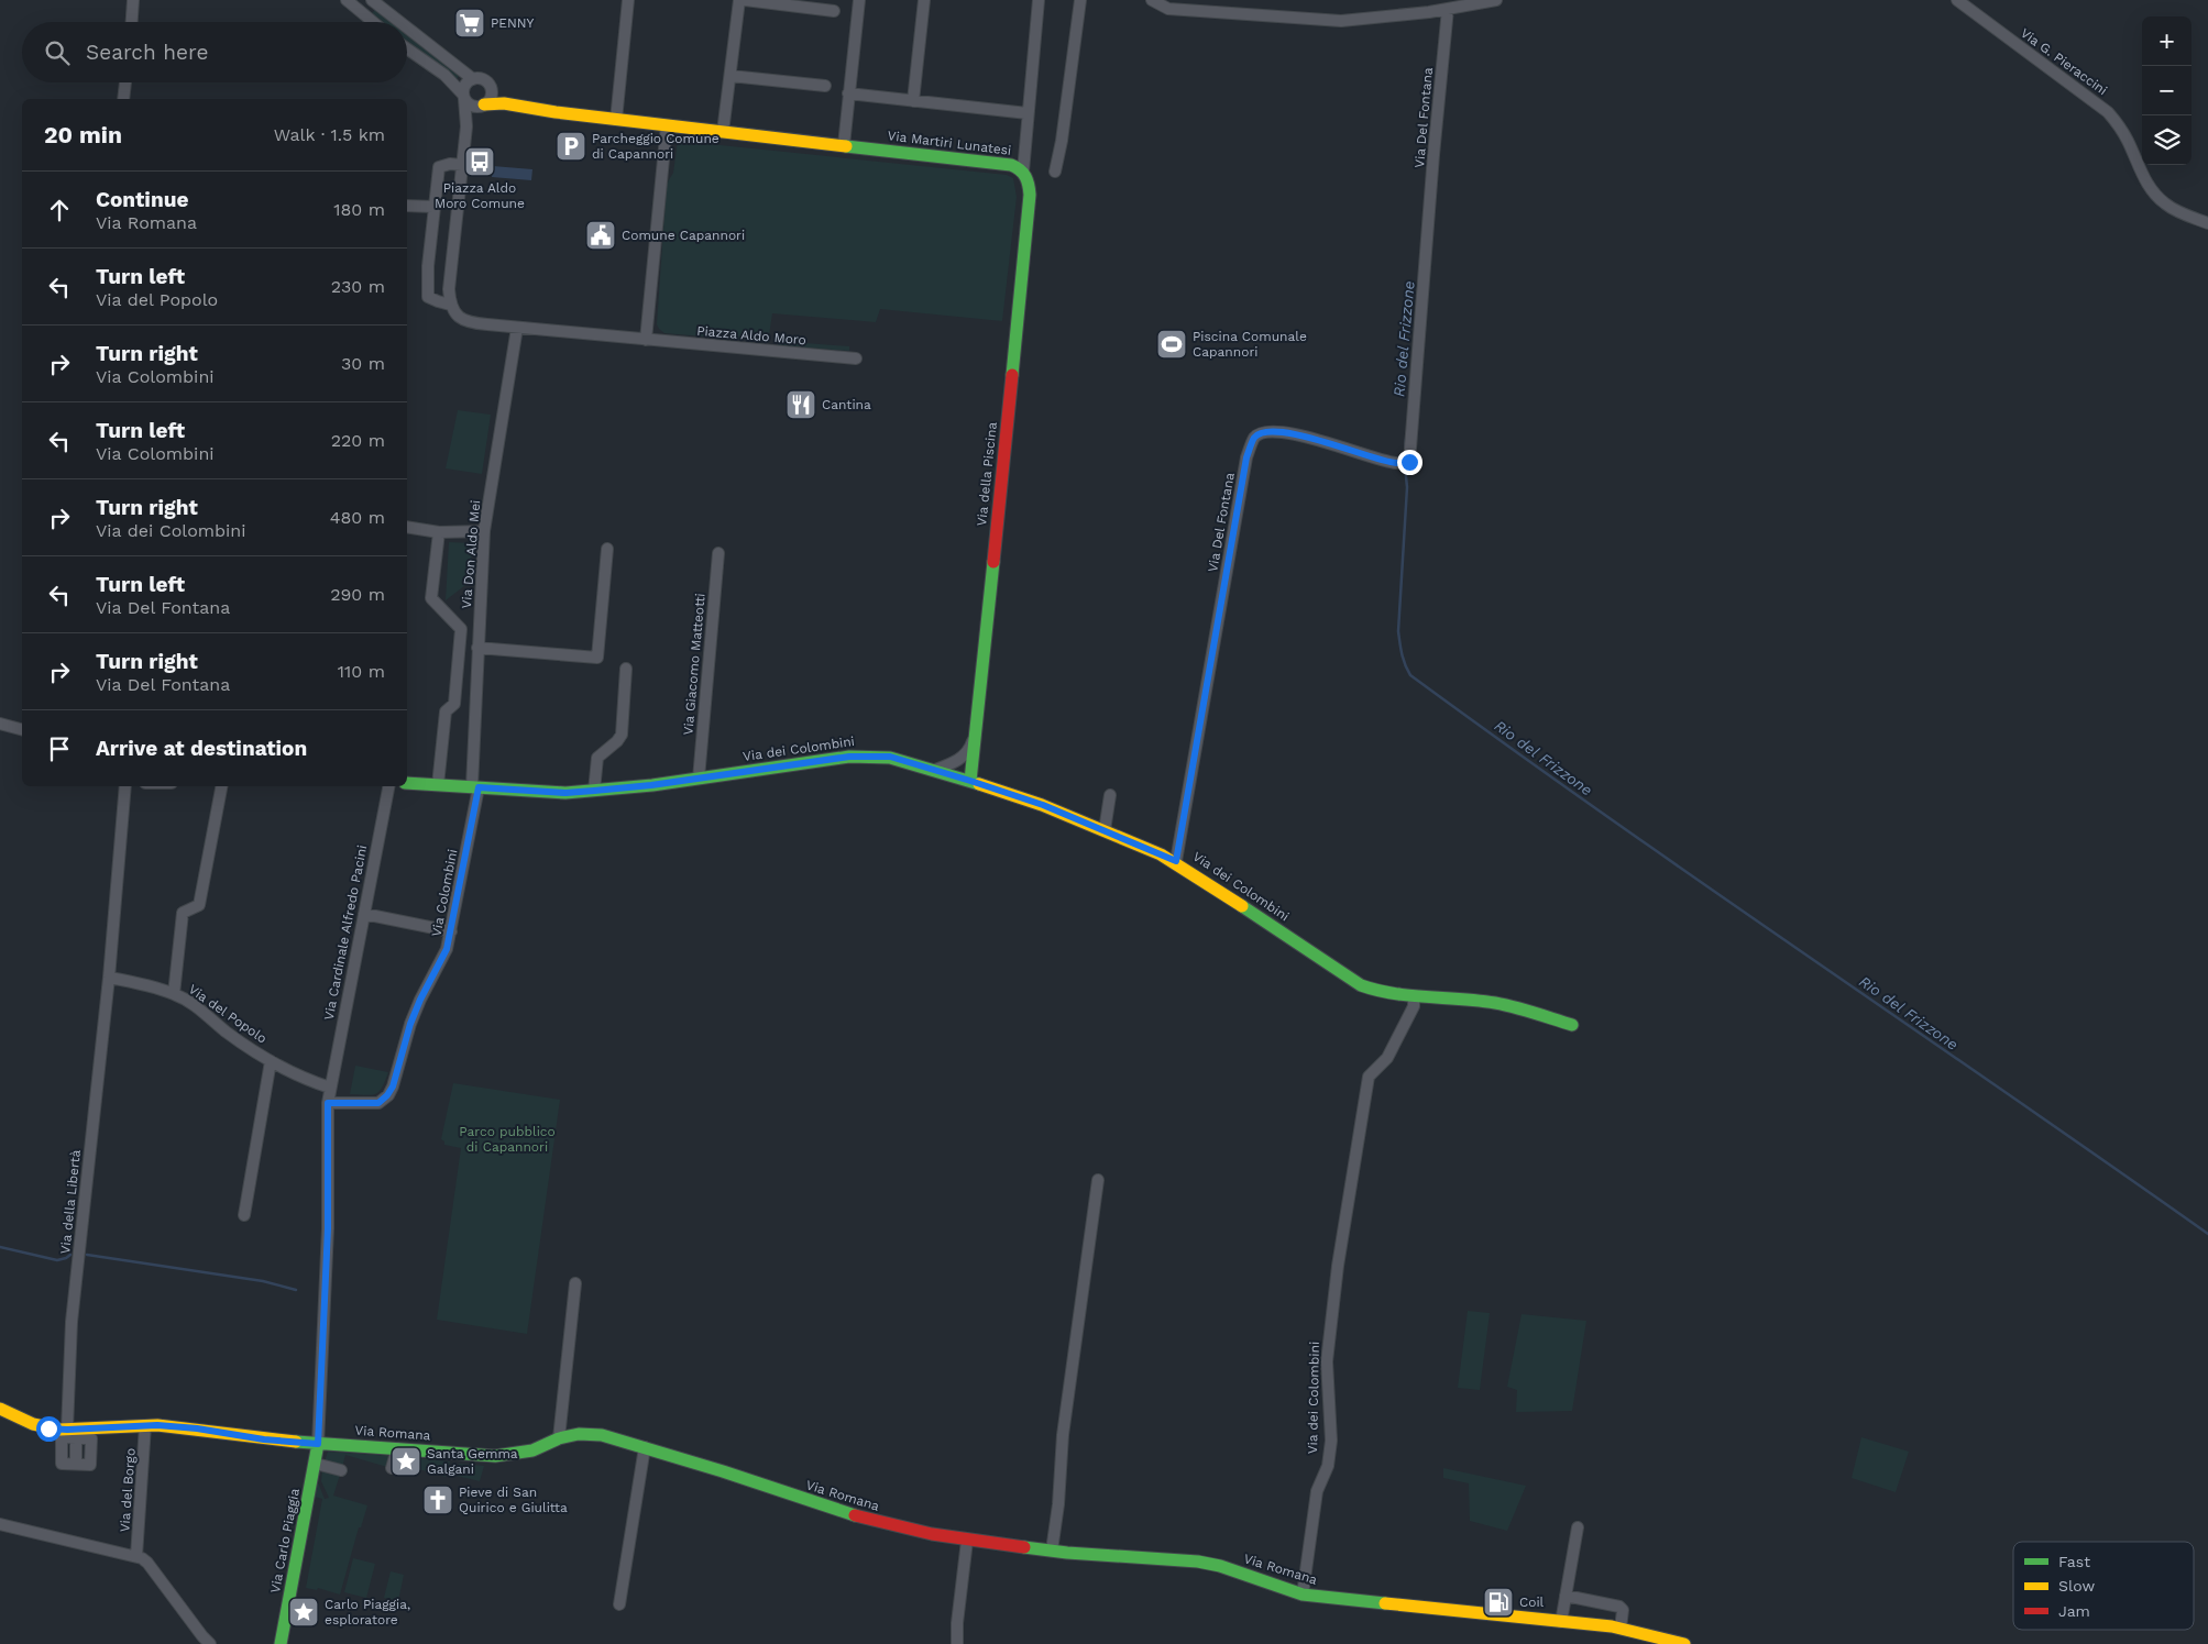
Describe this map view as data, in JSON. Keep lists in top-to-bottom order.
{
  "streets": {
    "street": [
      "Via G. Pieraccini",
      "Via Del Fontana",
      "Via Martiri Lunatesi",
      "Piazza Aldo Moro",
      "Via della Piscina",
      "Via Don Aldo Mei",
      "Via Giacomo Matteotti",
      "Via dei Colombini",
      "Via Colombini",
      "Via Cardinale Alfredo Pacini",
      "Via del Popolo",
      "Via della Libertà",
      "Via Romana",
      "Via del Borgo",
      "Via Carlo Piaggia"
    ]
  },
  "crossings": [
    ["Via Del Fontana", "Via dei Colombini"],
    ["Via Martiri Lunatesi", "Via della Piscina"],
    ["Piazza Aldo Moro", "Via Don Aldo Mei"],
    ["Via della Piscina", "Via dei Colombini"],
    ["Via Don Aldo Mei", "Via dei Colombini"],
    ["Via Don Aldo Mei", "Via Colombini"],
    ["Via Giacomo Matteotti", "Via dei Colombini"],
    ["Via dei Colombini", "Via Colombini"],
    ["Via dei Colombini", "Via Romana"],
    ["Via Cardinale Alfredo Pacini", "Via del Popolo"],
    ["Via del Popolo", "Via della Libertà"],
    ["Via della Libertà", "Via Romana"],
    ["Via Romana", "Via del Borgo"],
    ["Via Romana", "Via Carlo Piaggia"]
  ],
  "water": ["Rio del Frizzone"],
  "parks": ["Parco pubblico di Capannori"],
  "places": {
    "supermarket": ["PENNY"],
    "parking": ["Parcheggio Comune di Capannori"],
    "bus stop": ["Piazza Aldo Moro Comune"],
    "public building": ["Comune Capannori"],
    "sports": ["Piscina Comunale Capannori"],
    "restaurant": ["Cantina"],
    "place": ["Santa Gemma Galgani", "Carlo Piaggia, esploratore"],
    "church": ["Pieve di San Quirico e Giulitta"],
    "fuel station": ["Coil"]
  },
  "legend": ["Fast", "Slow", "Jam"],
  "page": {
    "map_buttons": ["+", "−"],
    "search": "Search here",
    "heading": ["20 min", "Walk · 1.5 km"],
    "list": [
      ["Continue", "Via Romana", "180 m"],
      ["Turn left", "Via del Popolo", "230 m"],
      ["Turn right", "Via Colombini", "30 m"],
      ["Turn left", "Via Colombini", "220 m"],
      ["Turn right", "Via dei Colombini", "480 m"],
      ["Turn left", "Via Del Fontana", "290 m"],
      ["Turn right", "Via Del Fontana", "110 m"],
      "Arrive at destination"
    ]
  }
}
